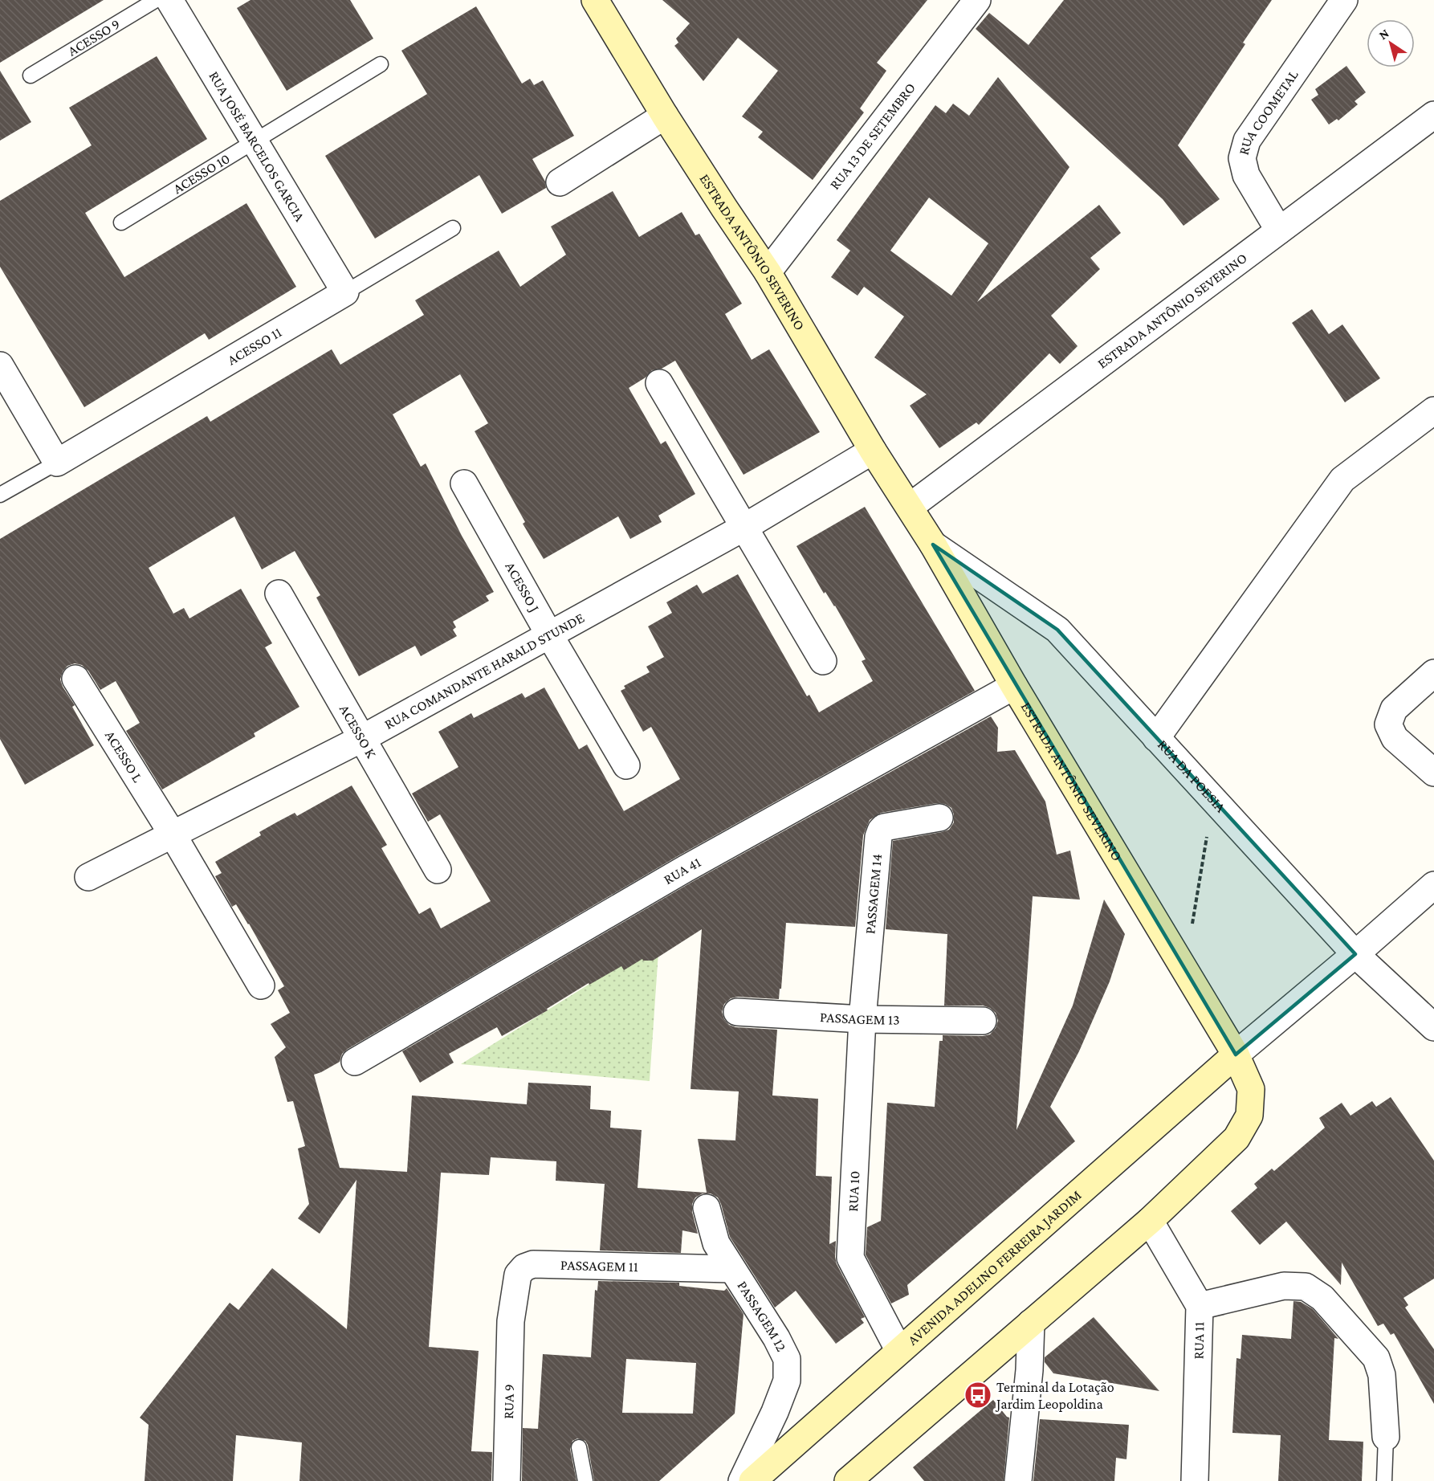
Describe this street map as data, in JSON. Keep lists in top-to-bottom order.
{
  "streets": {
    "main road": ["ESTRADA ANTÔNIO SEVERINO", "AVENIDA ADELINO FERREIRA JARDIM"],
    "street": [
      "RUA COOMETAL",
      "RUA 13 DE SETEMBRO",
      "RUA JOSÉ BARCELOS GARCIA",
      "ACESSO 11",
      "ACESSO J",
      "RUA COMANDANTE HARALD STUNDE",
      "ACESSO K",
      "ACESSO L",
      "RUA DA POESIA",
      "RUA 41",
      "PASSAGEM 14",
      "PASSAGEM 13",
      "RUA 10",
      "PASSAGEM 11",
      "PASSAGEM 12",
      "RUA 11",
      "RUA 9"
    ],
    "lane": ["ACESSO 9", "ACESSO 10"]
  },
  "crossings": [
    ["RUA COOMETAL", "ESTRADA ANTÔNIO SEVERINO"],
    ["RUA 13 DE SETEMBRO", "ESTRADA ANTÔNIO SEVERINO"],
    ["RUA JOSÉ BARCELOS GARCIA", "ACESSO 10"],
    ["RUA JOSÉ BARCELOS GARCIA", "ACESSO 11"],
    ["ESTRADA ANTÔNIO SEVERINO", "RUA COMANDANTE HARALD STUNDE"],
    ["ESTRADA ANTÔNIO SEVERINO", "RUA DA POESIA"],
    ["ESTRADA ANTÔNIO SEVERINO", "RUA 41"],
    ["ESTRADA ANTÔNIO SEVERINO", "AVENIDA ADELINO FERREIRA JARDIM"],
    ["ACESSO J", "RUA COMANDANTE HARALD STUNDE"],
    ["RUA COMANDANTE HARALD STUNDE", "ACESSO K"],
    ["RUA COMANDANTE HARALD STUNDE", "ACESSO L"],
    ["RUA DA POESIA", "AVENIDA ADELINO FERREIRA JARDIM"],
    ["PASSAGEM 14", "PASSAGEM 13"],
    ["PASSAGEM 14", "RUA 10"],
    ["PASSAGEM 13", "RUA 10"],
    ["RUA 10", "AVENIDA ADELINO FERREIRA JARDIM"],
    ["PASSAGEM 11", "PASSAGEM 12"],
    ["PASSAGEM 11", "RUA 9"]
  ],
  "places": {
    "bus stop": ["Terminal da Lotação Jardim Leopoldina"]
  },
  "north": "top left"
}
